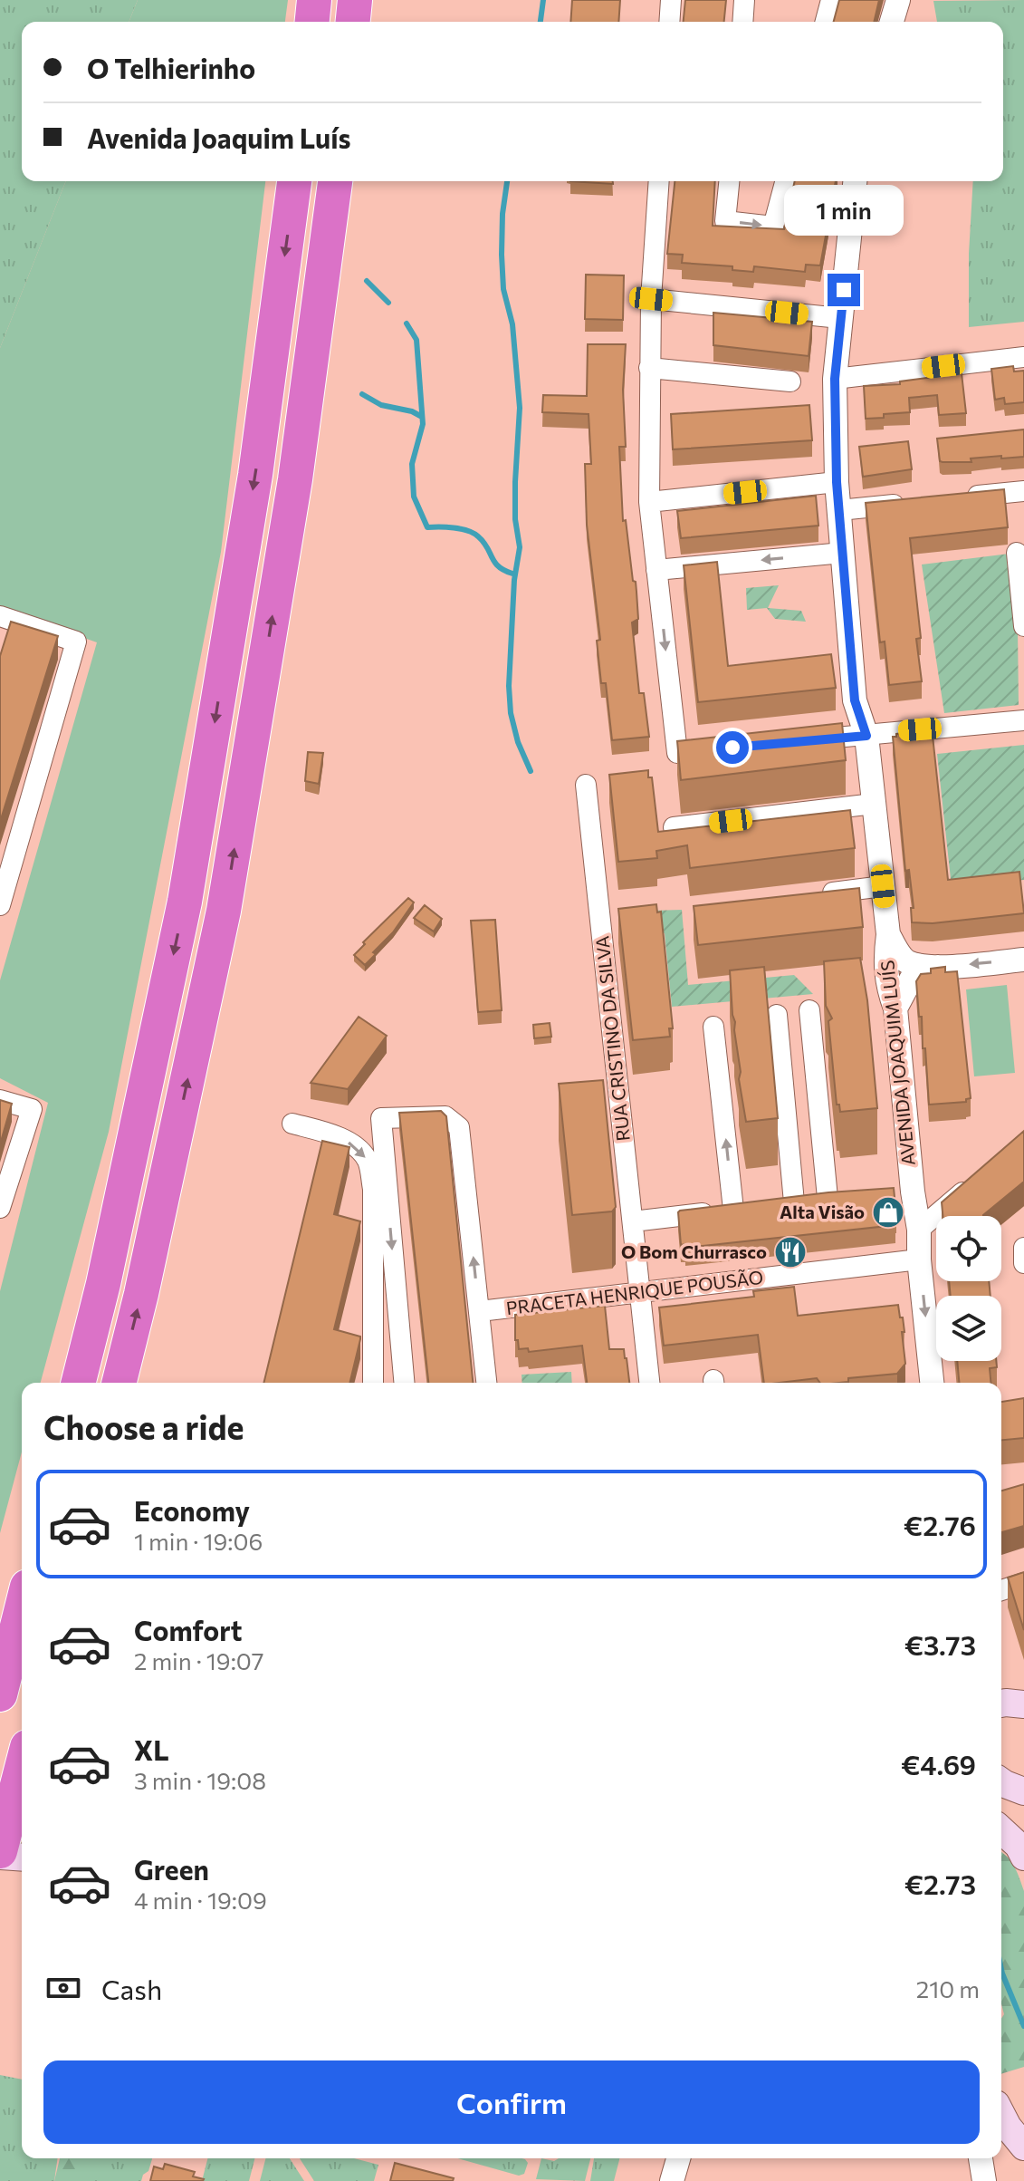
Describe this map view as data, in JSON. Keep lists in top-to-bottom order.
{
  "streets": {
    "street": ["RUA CRISTINO DA SILVA", "AVENIDA JOAQUIM LUÍS", "PRACETA HENRIQUE POUSÃO"]
  },
  "crossings": [
    ["RUA CRISTINO DA SILVA", "PRACETA HENRIQUE POUSÃO"],
    ["AVENIDA JOAQUIM LUÍS", "PRACETA HENRIQUE POUSÃO"]
  ],
  "places": {
    "shop": ["Alta Visão"],
    "restaurant": ["O Bom Churrasco"]
  },
  "page": {
    "banner": ["O Telhierinho", "Avenida Joaquim Luís"],
    "bubble": "1 min",
    "heading": "Choose a ride",
    "list": [
      {
        "name": "Economy",
        "note": "1 min · 19:06",
        "value": "€2.76"
      },
      {
        "name": "Comfort",
        "note": "2 min · 19:07",
        "value": "€3.73"
      },
      {
        "name": "XL",
        "note": "3 min · 19:08",
        "value": "€4.69"
      },
      {
        "name": "Green",
        "note": "4 min · 19:09",
        "value": "€2.73"
      }
    ],
    "pay": ["Cash", "210 m"],
    "buttons": "Confirm"
  }
}
